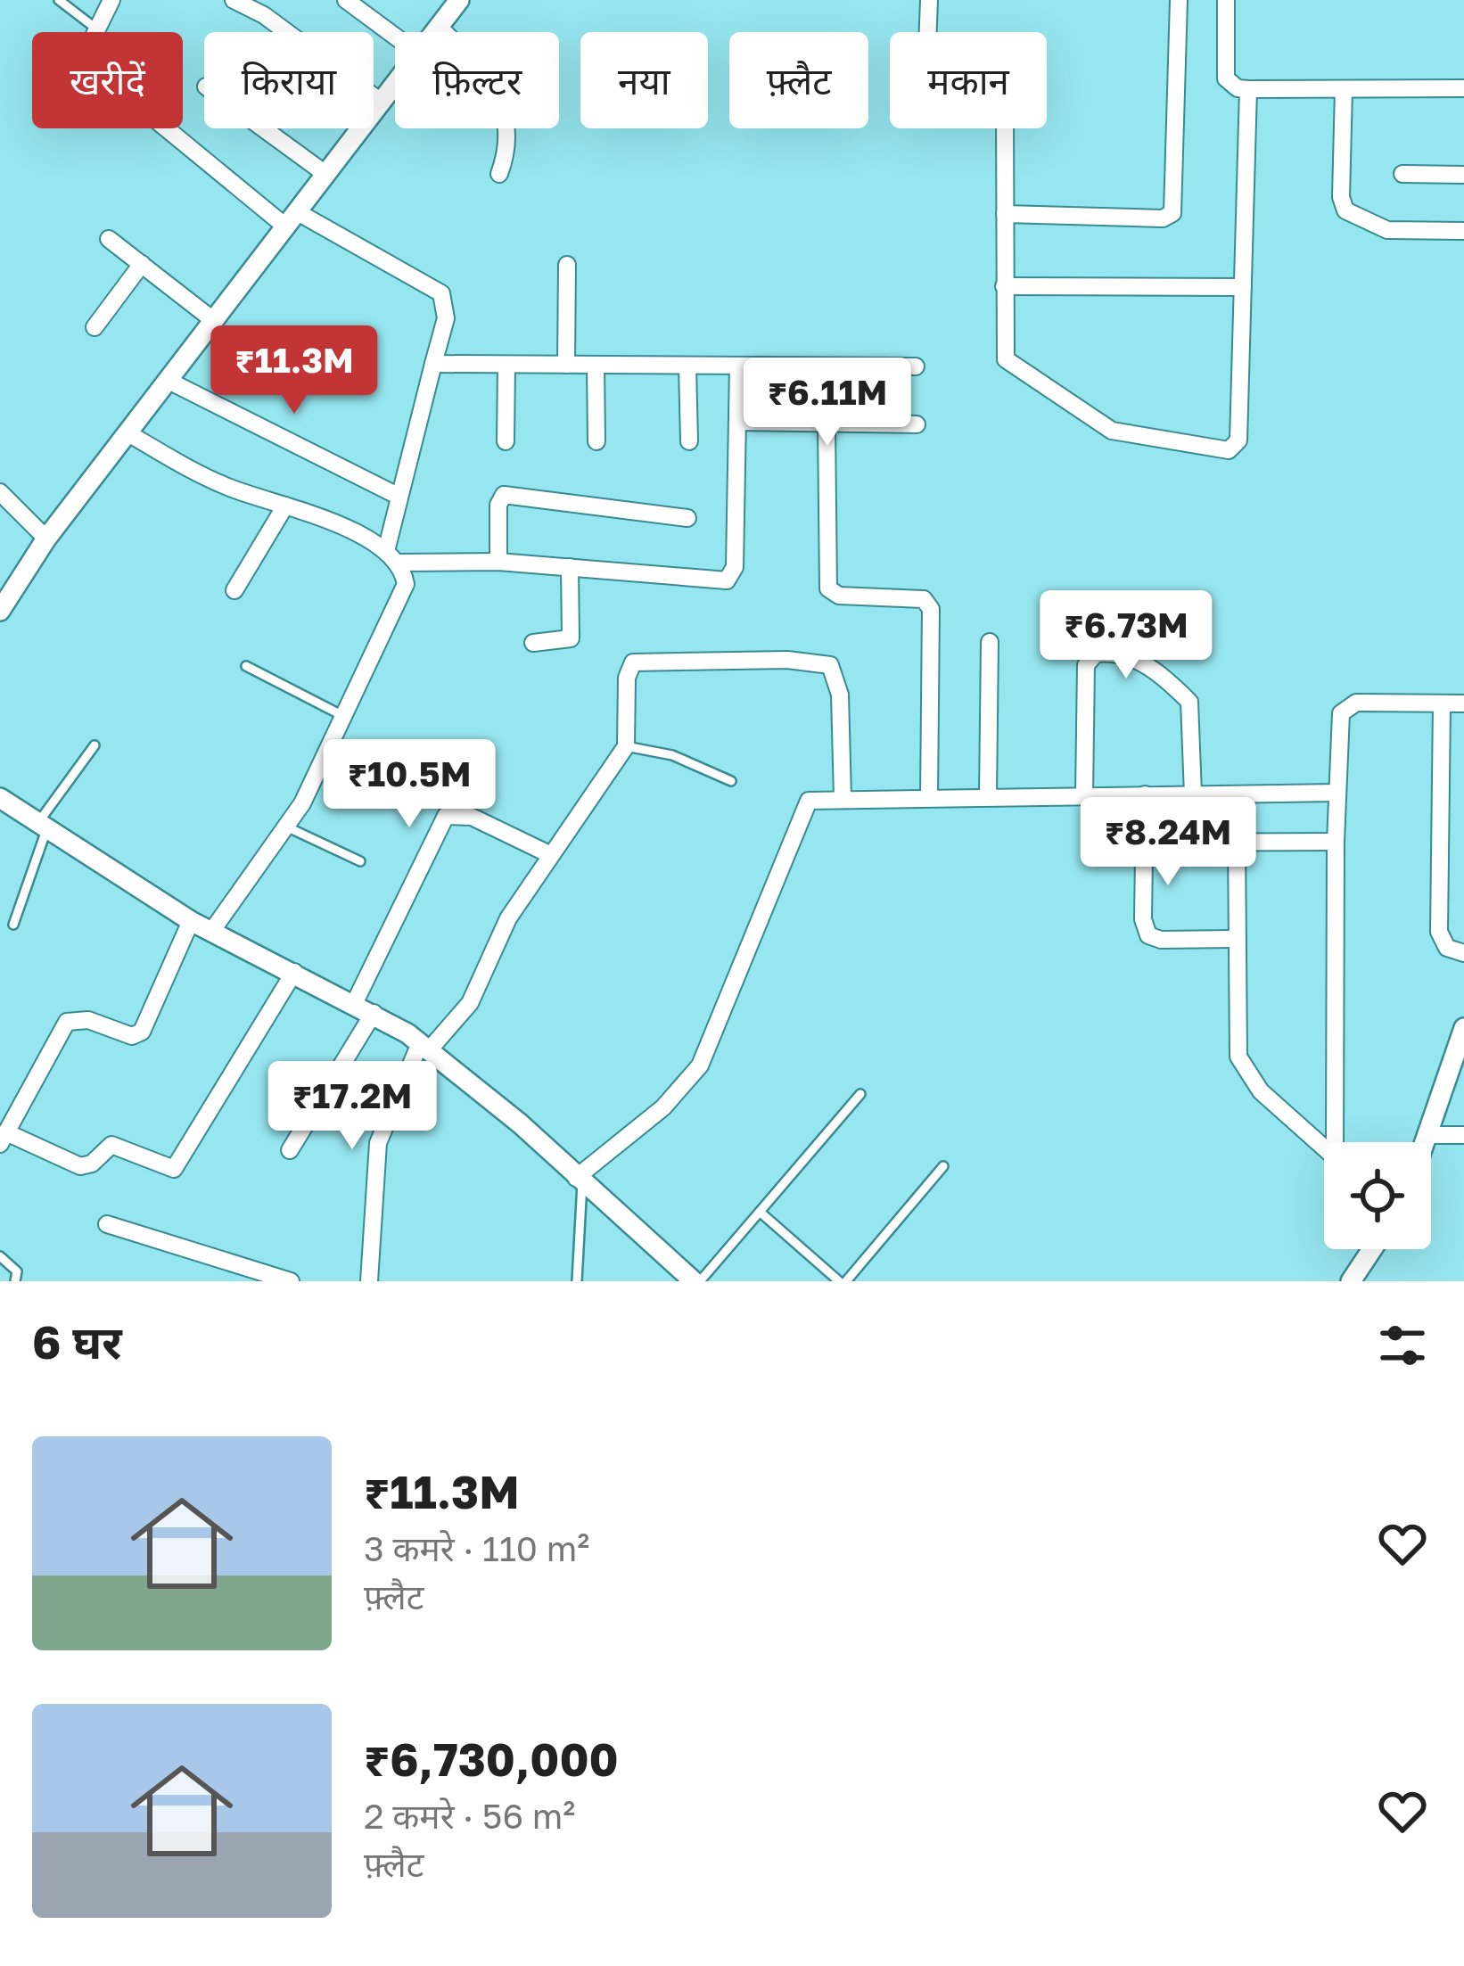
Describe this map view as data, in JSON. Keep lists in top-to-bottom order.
{
  "page": {
    "chip": [
      "खरीदें",
      "किराया",
      "फ़िल्टर",
      "नया",
      "फ़्लैट",
      "मकान"
    ],
    "price": [
      "₹11.3M",
      "₹6.11M",
      "₹6.73M",
      "₹10.5M",
      "₹8.24M",
      "₹17.2M"
    ],
    "heading": "6 घर",
    "list": [
      {
        "name": "₹11.3M",
        "note": "3 कमरे · 110 m² · फ़्लैट"
      },
      {
        "name": "₹6,730,000",
        "note": "2 कमरे · 56 m² · फ़्लैट"
      }
    ]
  }
}
